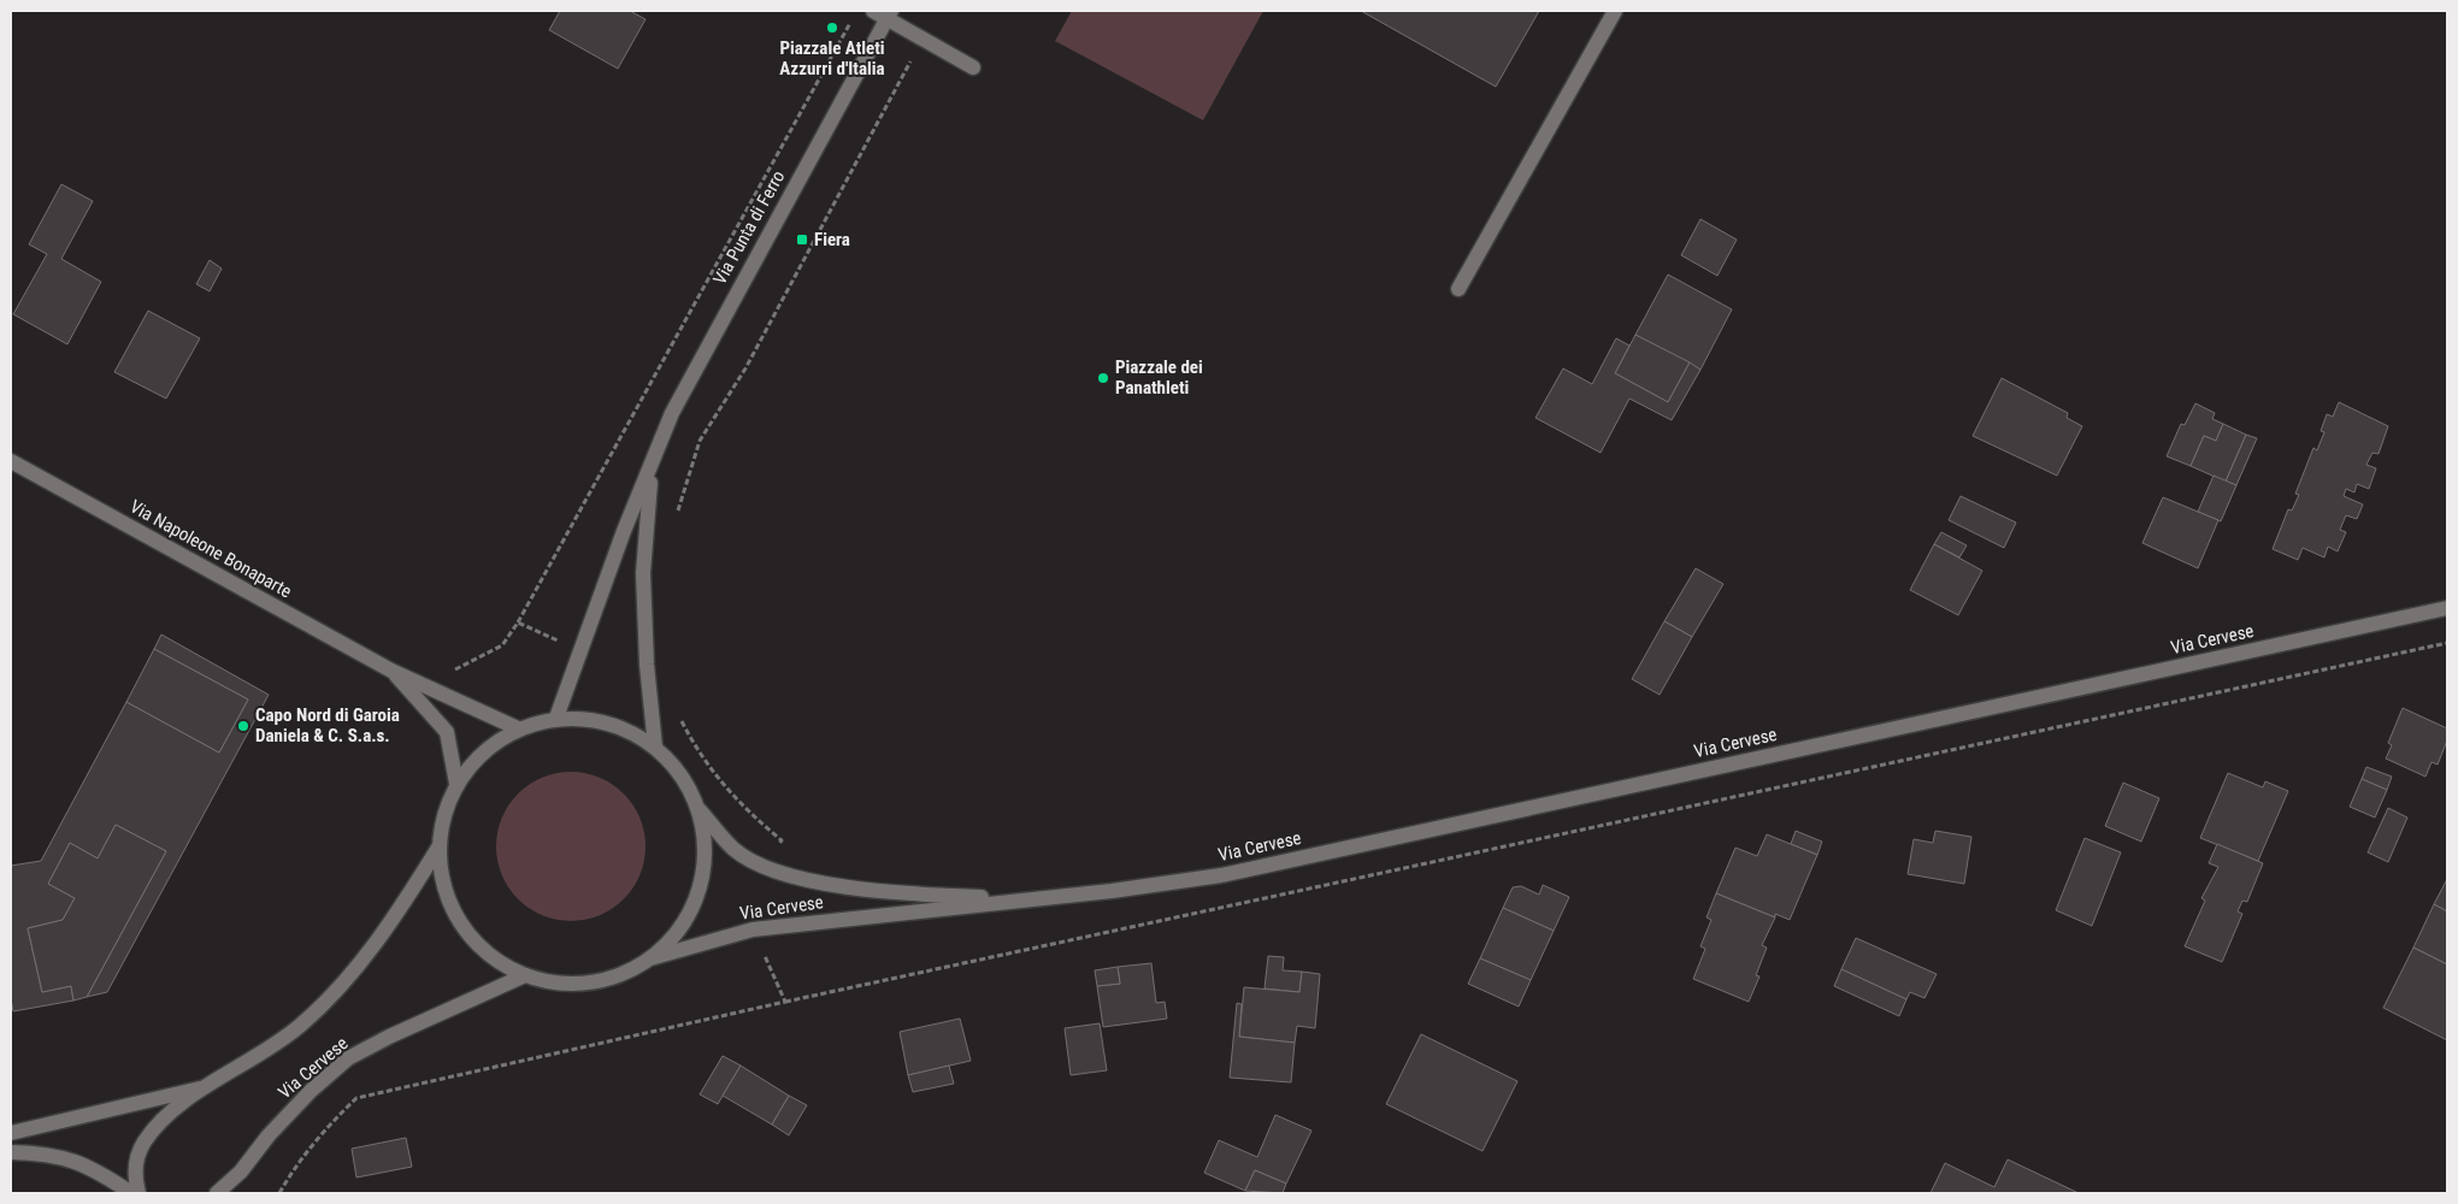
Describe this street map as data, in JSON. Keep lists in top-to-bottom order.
{
  "streets": {
    "main road": ["Via Punta di Ferro", "Via Napoleone Bonaparte", "Via Cervese"]
  },
  "crossings": [
    ["Via Punta di Ferro", "Via Cervese"],
    ["Via Napoleone Bonaparte", "Via Cervese"]
  ],
  "places": {
    "other": ["Piazzale Atleti Azzurri d'Italia", "Piazzale dei Panathleti", "Capo Nord di Garoia Daniela & C. S.a.s."],
    "transit": ["Fiera"]
  }
}
